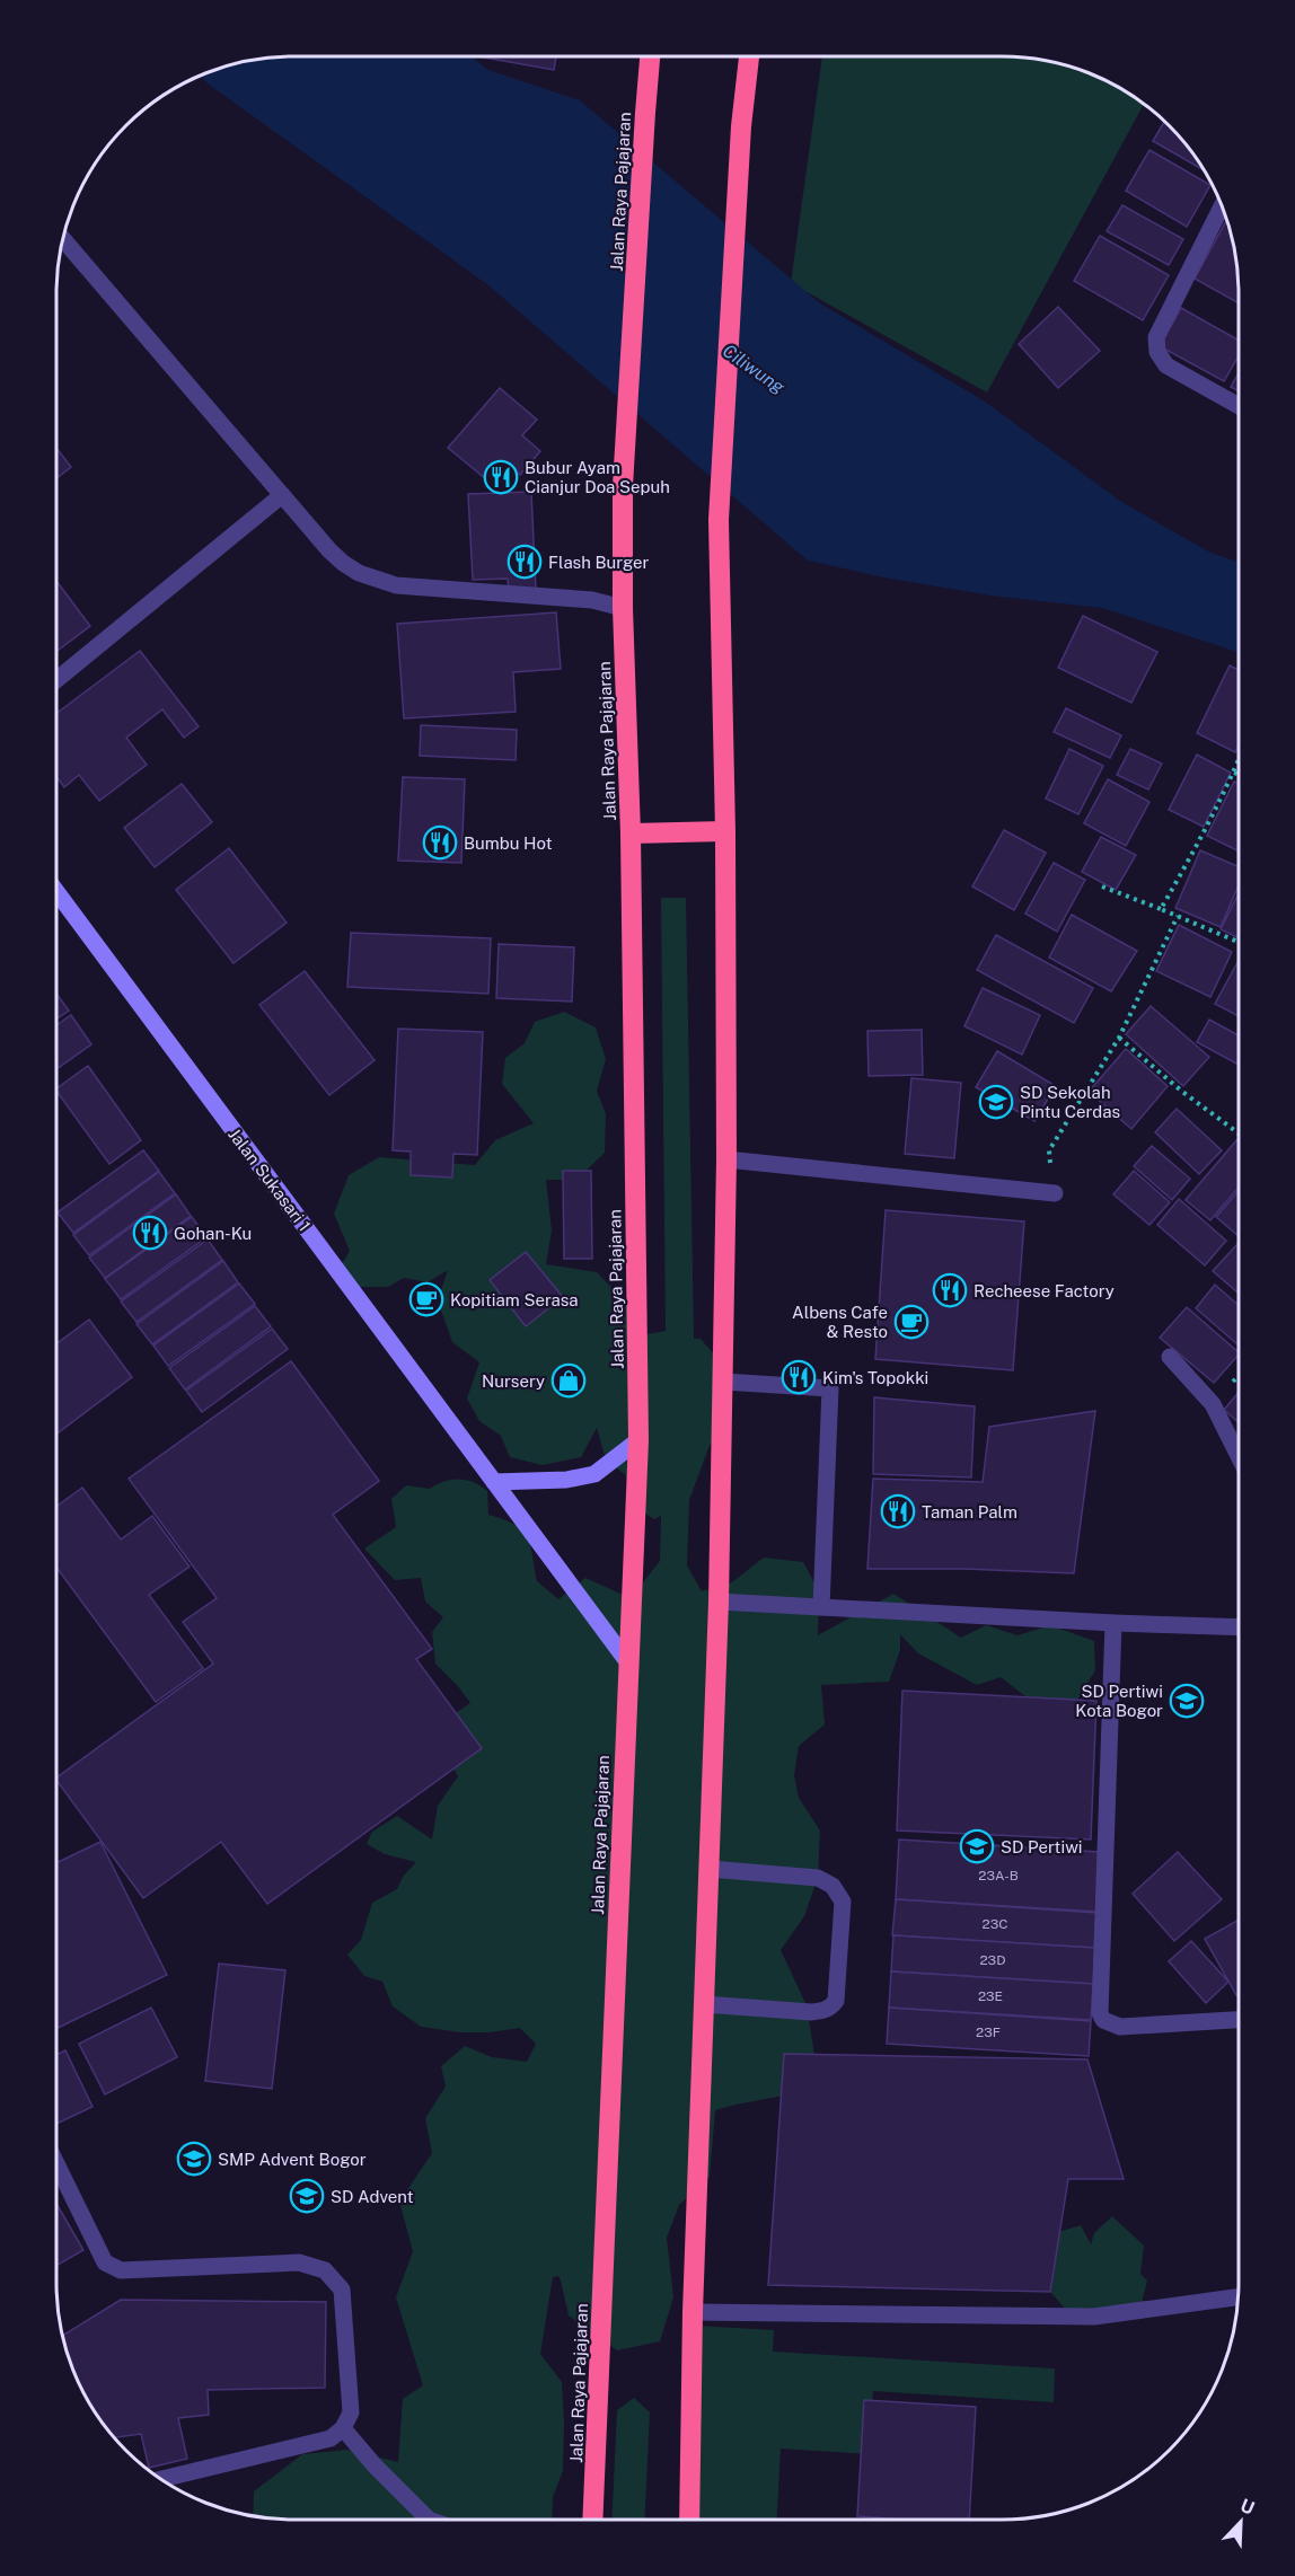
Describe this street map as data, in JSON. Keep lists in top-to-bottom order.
{
  "streets": {
    "highway": ["Jalan Raya Pajajaran"],
    "street": ["Jalan Sukasari 1"]
  },
  "crossings": [
    ["Jalan Raya Pajajaran", "Jalan Sukasari 1"]
  ],
  "water": ["Ciliwung"],
  "places": {
    "restaurant": [
      "Bubur Ayam Cianjur Doa Sepuh",
      "Flash Burger",
      "Bumbu Hot",
      "Gohan-Ku",
      "Recheese Factory",
      "Kim's Topokki",
      "Taman Palm"
    ],
    "school or university": [
      "SD Sekolah Pintu Cerdas",
      "SD Pertiwi Kota Bogor",
      "SD Pertiwi",
      "SMP Advent Bogor",
      "SD Advent"
    ],
    "cafe": ["Kopitiam Serasa", "Albens Cafe & Resto"],
    "shop": ["Nursery"]
  },
  "house_numbers": [
    "23A-B",
    "23C",
    "23D",
    "23E",
    "23F"
  ],
  "north": "top right"
}
